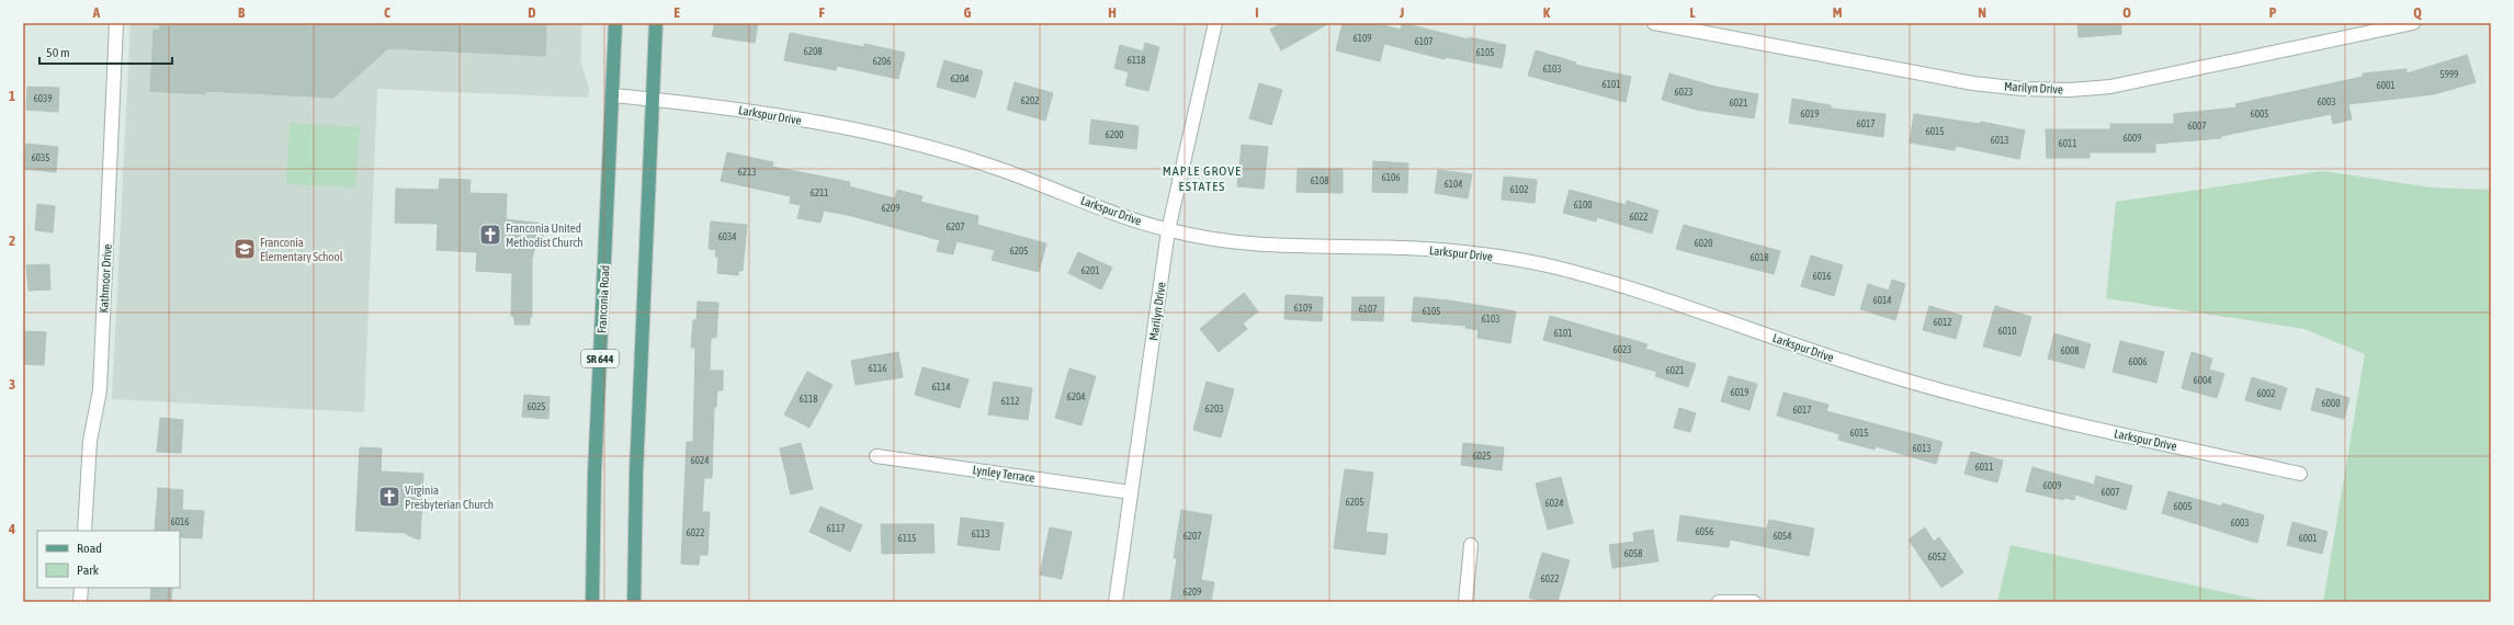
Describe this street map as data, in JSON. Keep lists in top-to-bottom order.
{
  "streets": {
    "main road": ["Franconia Road", "SR 644"],
    "street": [
      "Marilyn Drive",
      "Larkspur Drive",
      "Kathmoor Drive",
      "Lynley Terrace"
    ]
  },
  "crossings": [
    ["Marilyn Drive", "Larkspur Drive"],
    ["Marilyn Drive", "Lynley Terrace"],
    ["Larkspur Drive", "Franconia Road"]
  ],
  "districts": ["MAPLE GROVE ESTATES"],
  "places": {
    "church": ["Franconia United Methodist Church", "Virginia Presbyterian Church"],
    "school or university": ["Franconia Elementary School"]
  },
  "house_numbers": [
    "6109",
    "6107",
    "6208",
    "6105",
    "6118",
    "6206",
    "6103",
    "5999",
    "6204",
    "6101",
    "6001",
    "6023",
    "6039",
    "6202",
    "6003",
    "6021",
    "6019",
    "6005",
    "6017",
    "6007",
    "6015",
    "6200",
    "6009",
    "6013",
    "6011",
    "6035",
    "6213",
    "6106",
    "6108",
    "6104",
    "6102",
    "6211",
    "6100",
    "6209",
    "6022",
    "6207",
    "6034",
    "6020",
    "6205",
    "6018",
    "6201",
    "6016",
    "6014",
    "6109",
    "6107",
    "6105",
    "6103",
    "6012",
    "6010",
    "6101",
    "6023",
    "6008",
    "6006",
    "6116",
    "6021",
    "6004",
    "6114",
    "6019",
    "6002",
    "6204",
    "6118",
    "6112",
    "6000",
    "6025",
    "6203",
    "6017",
    "6015",
    "6013",
    "6025",
    "6024",
    "6011",
    "6009",
    "6007",
    "6205",
    "6024",
    "6005",
    "6016",
    "6003",
    "6117",
    "6056",
    "6022",
    "6113",
    "6207",
    "6054",
    "6115",
    "6001",
    "6058",
    "6052",
    "6022",
    "6209"
  ],
  "legend": ["Road", "Park"],
  "scale_bar": "50 m",
  "grid": {
    "columns": [
      "A",
      "B",
      "C",
      "D",
      "E",
      "F",
      "G",
      "H",
      "I",
      "J",
      "K",
      "L",
      "M",
      "N",
      "O",
      "P",
      "Q"
    ],
    "rows": [
      "1",
      "2",
      "3",
      "4"
    ]
  }
}
